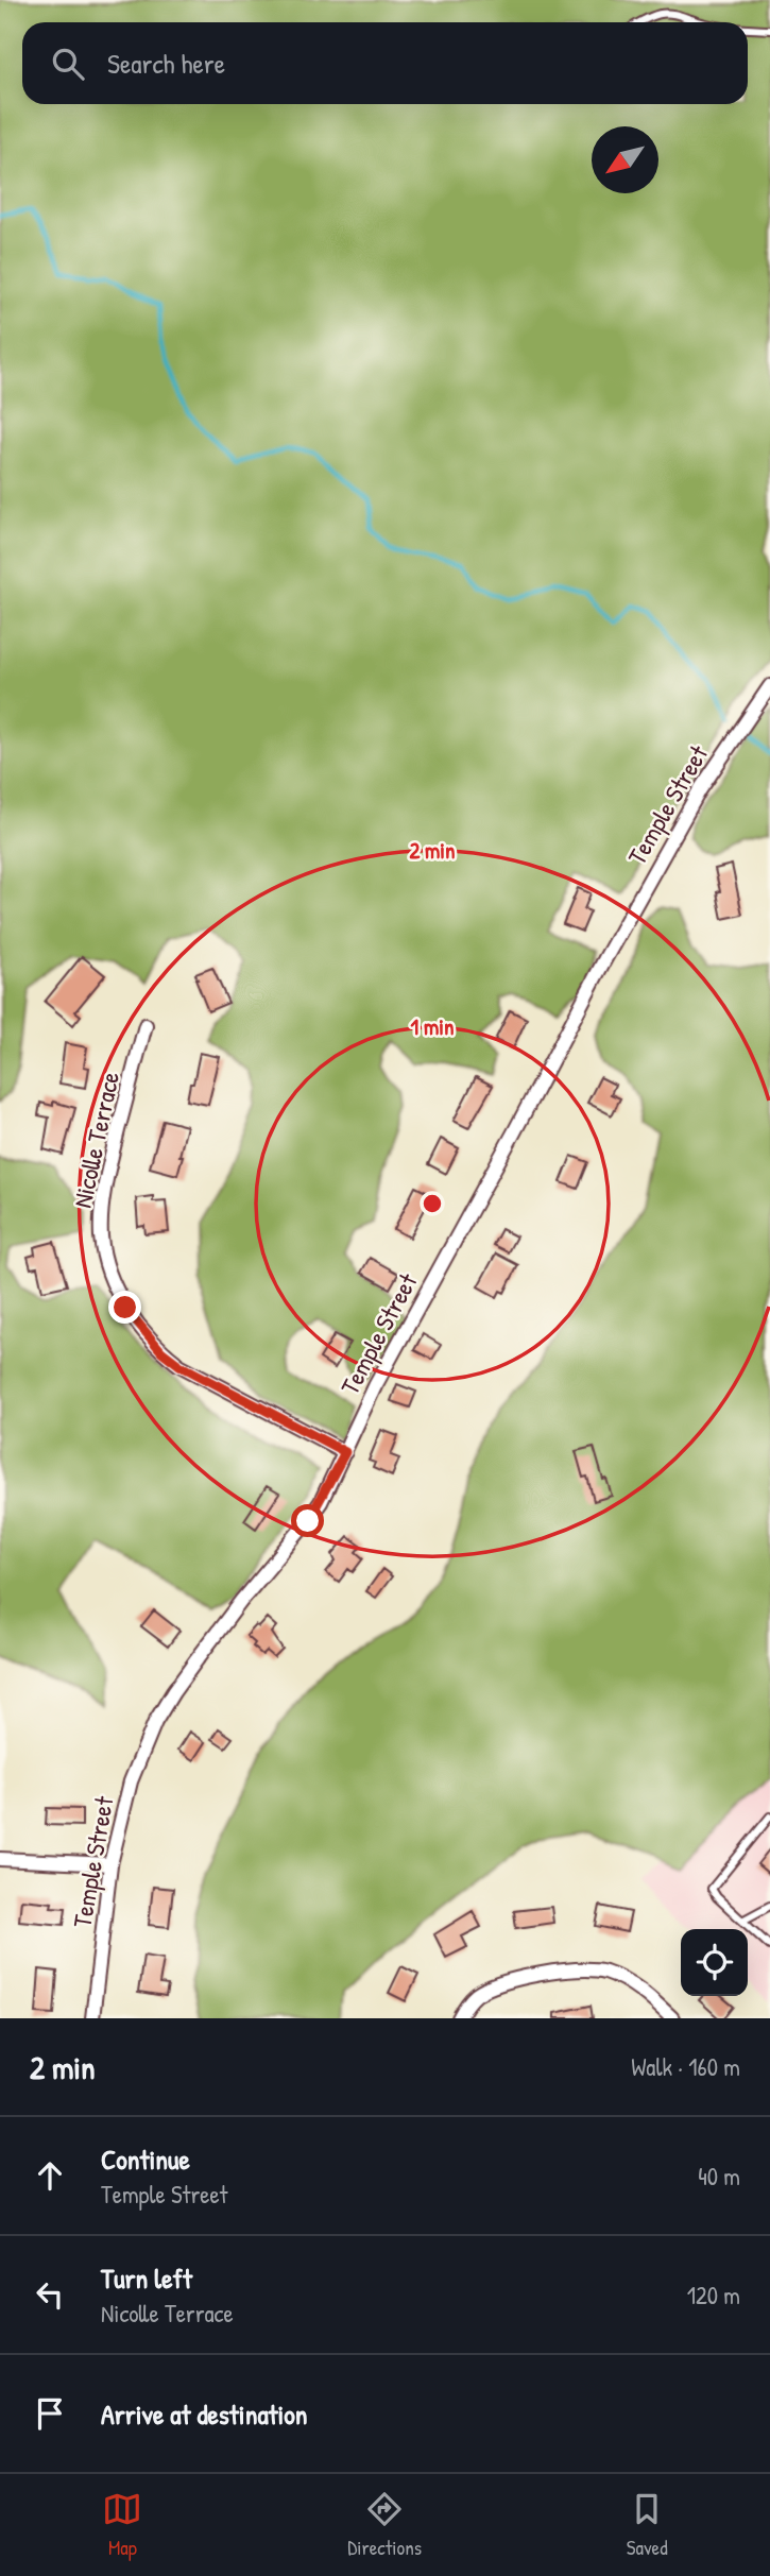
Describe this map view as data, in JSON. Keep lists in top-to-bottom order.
{
  "streets": {
    "street": ["Temple Street", "Nicolle Terrace"]
  },
  "crossings": [
    ["Temple Street", "Nicolle Terrace"]
  ],
  "north": "bottom left",
  "page": {
    "search": "Search here",
    "heading": ["2 min", "Walk · 160 m"],
    "list": [
      ["Continue", "Temple Street", "40 m"],
      ["Turn left", "Nicolle Terrace", "120 m"],
      "Arrive at destination"
    ],
    "nav": ["Map", "Directions", "Saved"]
  },
  "rings": ["2 min", "1 min"]
}
